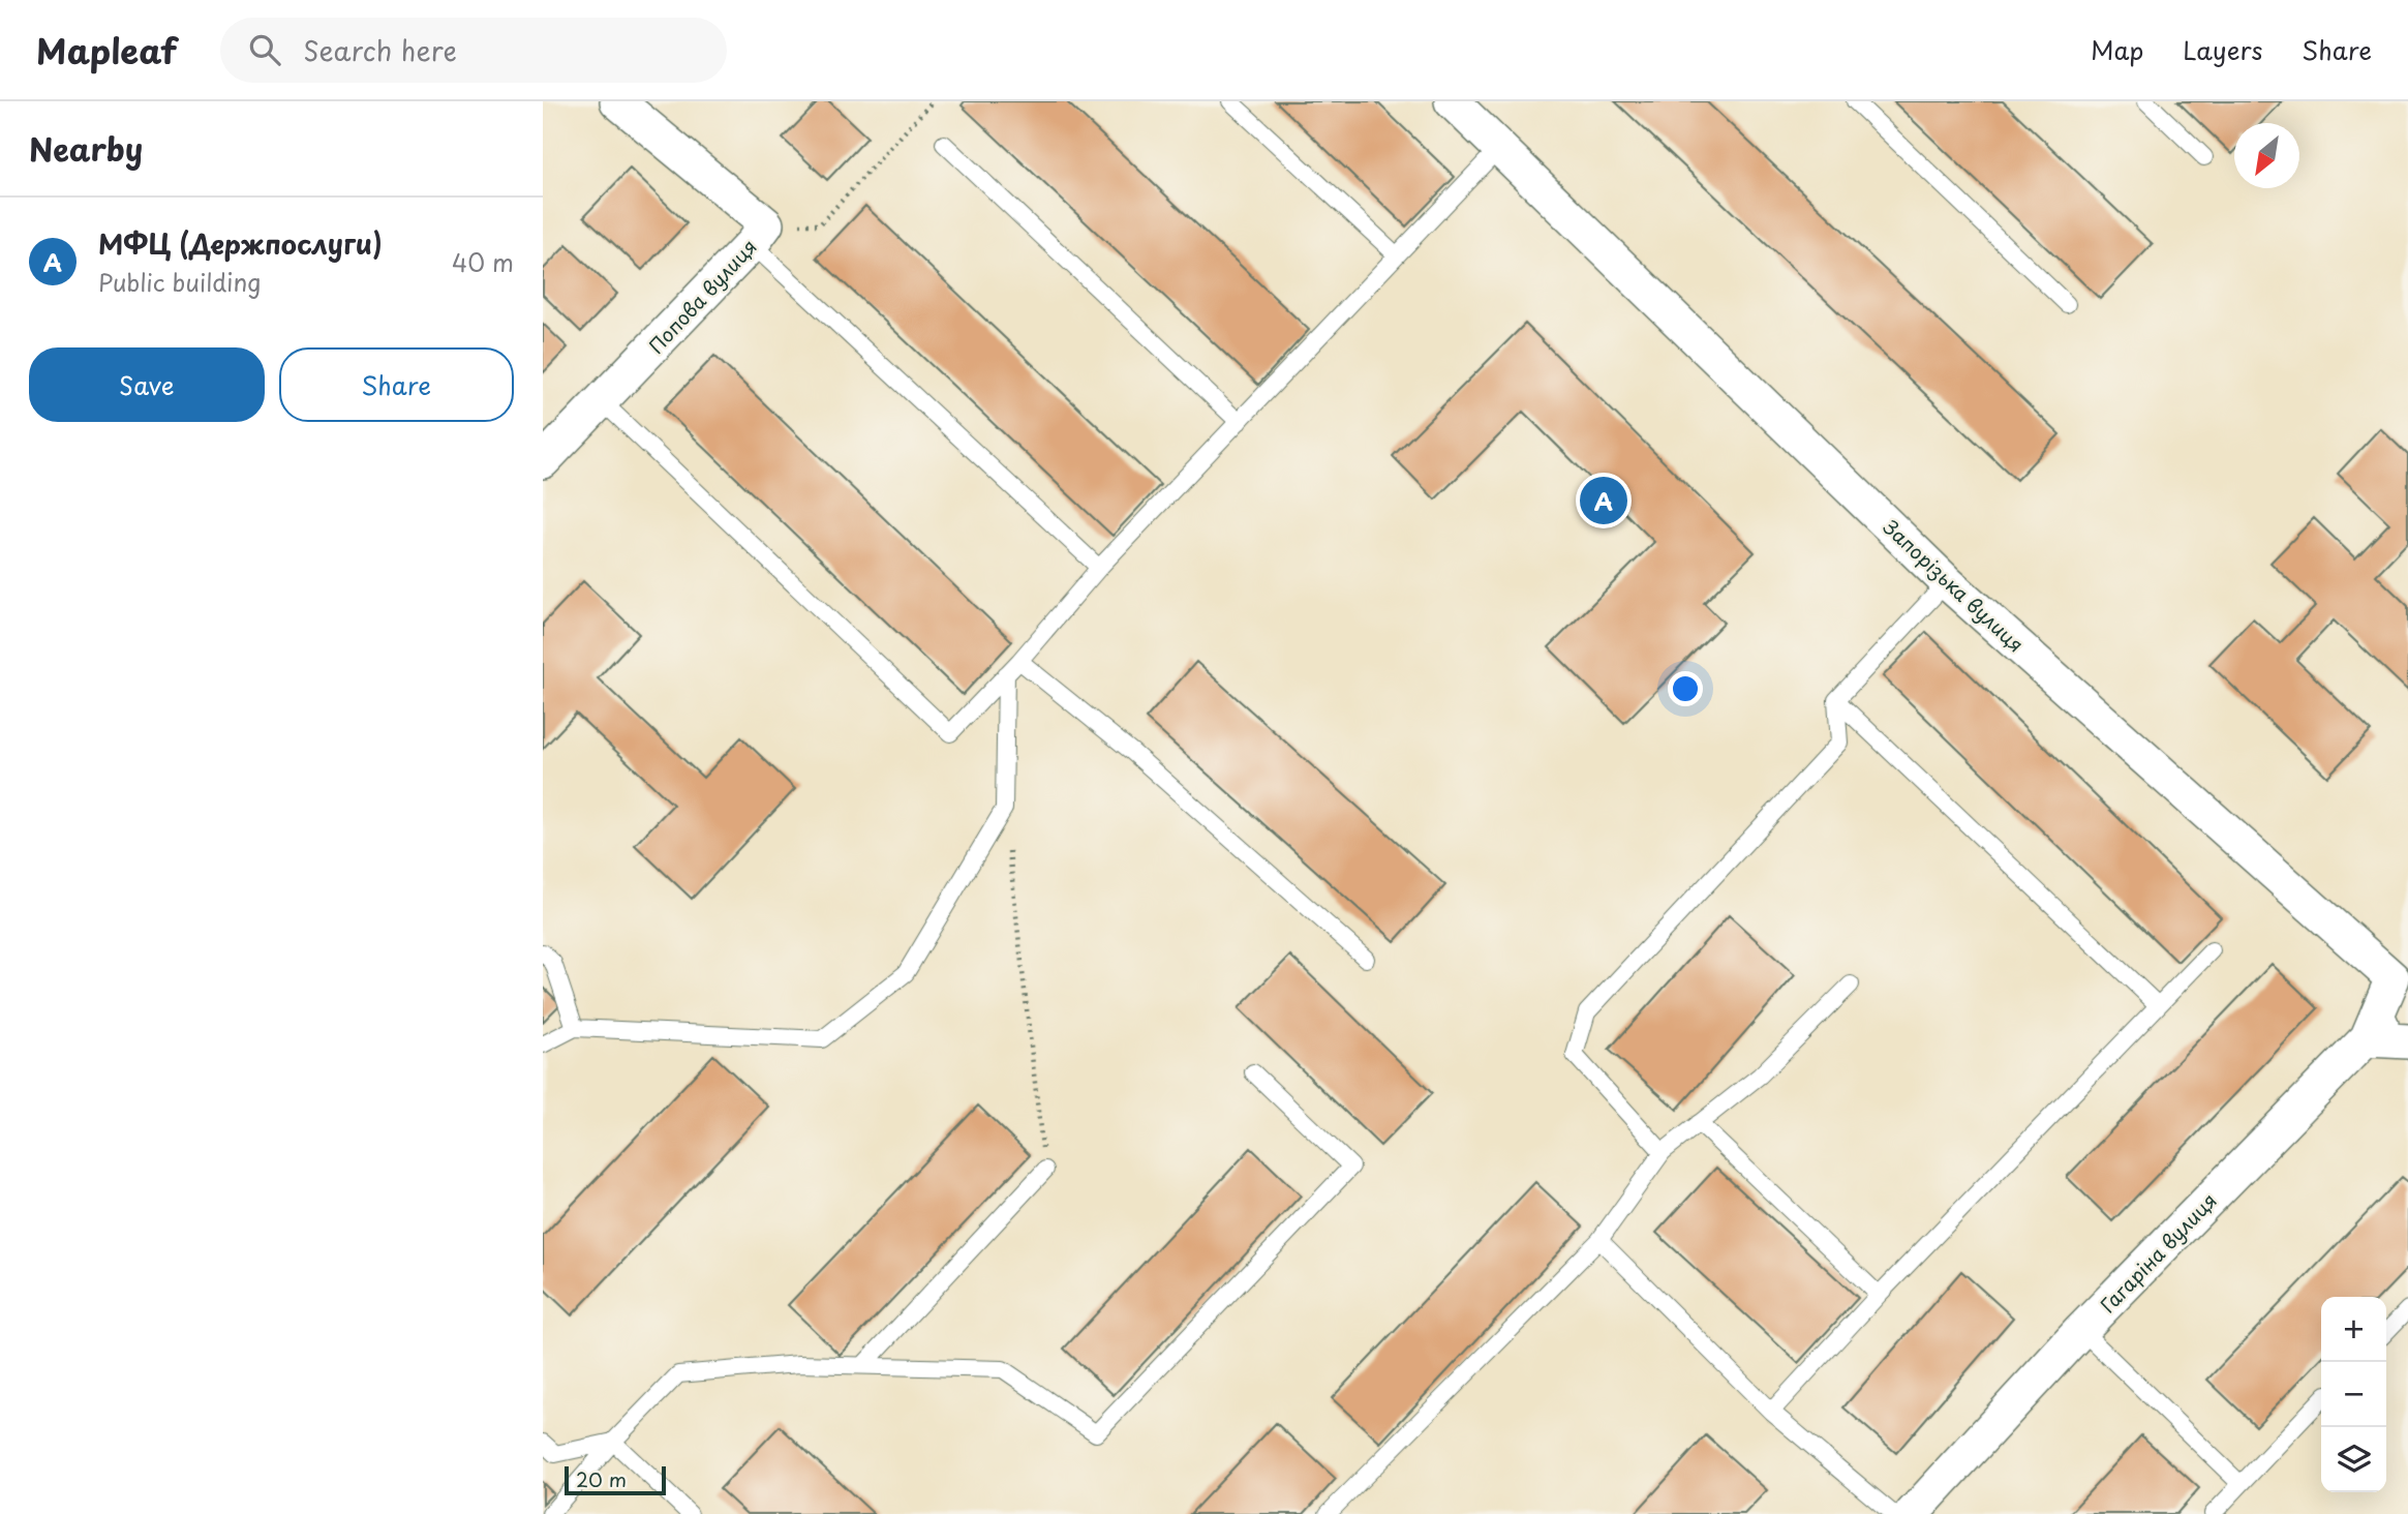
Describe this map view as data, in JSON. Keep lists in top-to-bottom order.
{
  "streets": {
    "street": ["Попова вулиця", "Запорізька вулиця", "Гагаріна вулиця"]
  },
  "crossings": [
    ["Запорізька вулиця", "Гагаріна вулиця"]
  ],
  "scale_bar": "20 m",
  "north": "bottom left",
  "page": {
    "header": "Mapleaf",
    "search": "Search here",
    "nav": ["Map", "Layers", "Share"],
    "heading": "Nearby",
    "list": [
      {
        "mark": "A",
        "name": "МФЦ (Держпослуги)",
        "note": "Public building",
        "value": "40 m"
      }
    ],
    "buttons": ["Save", "Share"],
    "pins": "A",
    "map_buttons": ["+", "−"],
    "scale": "20 m"
  }
}
